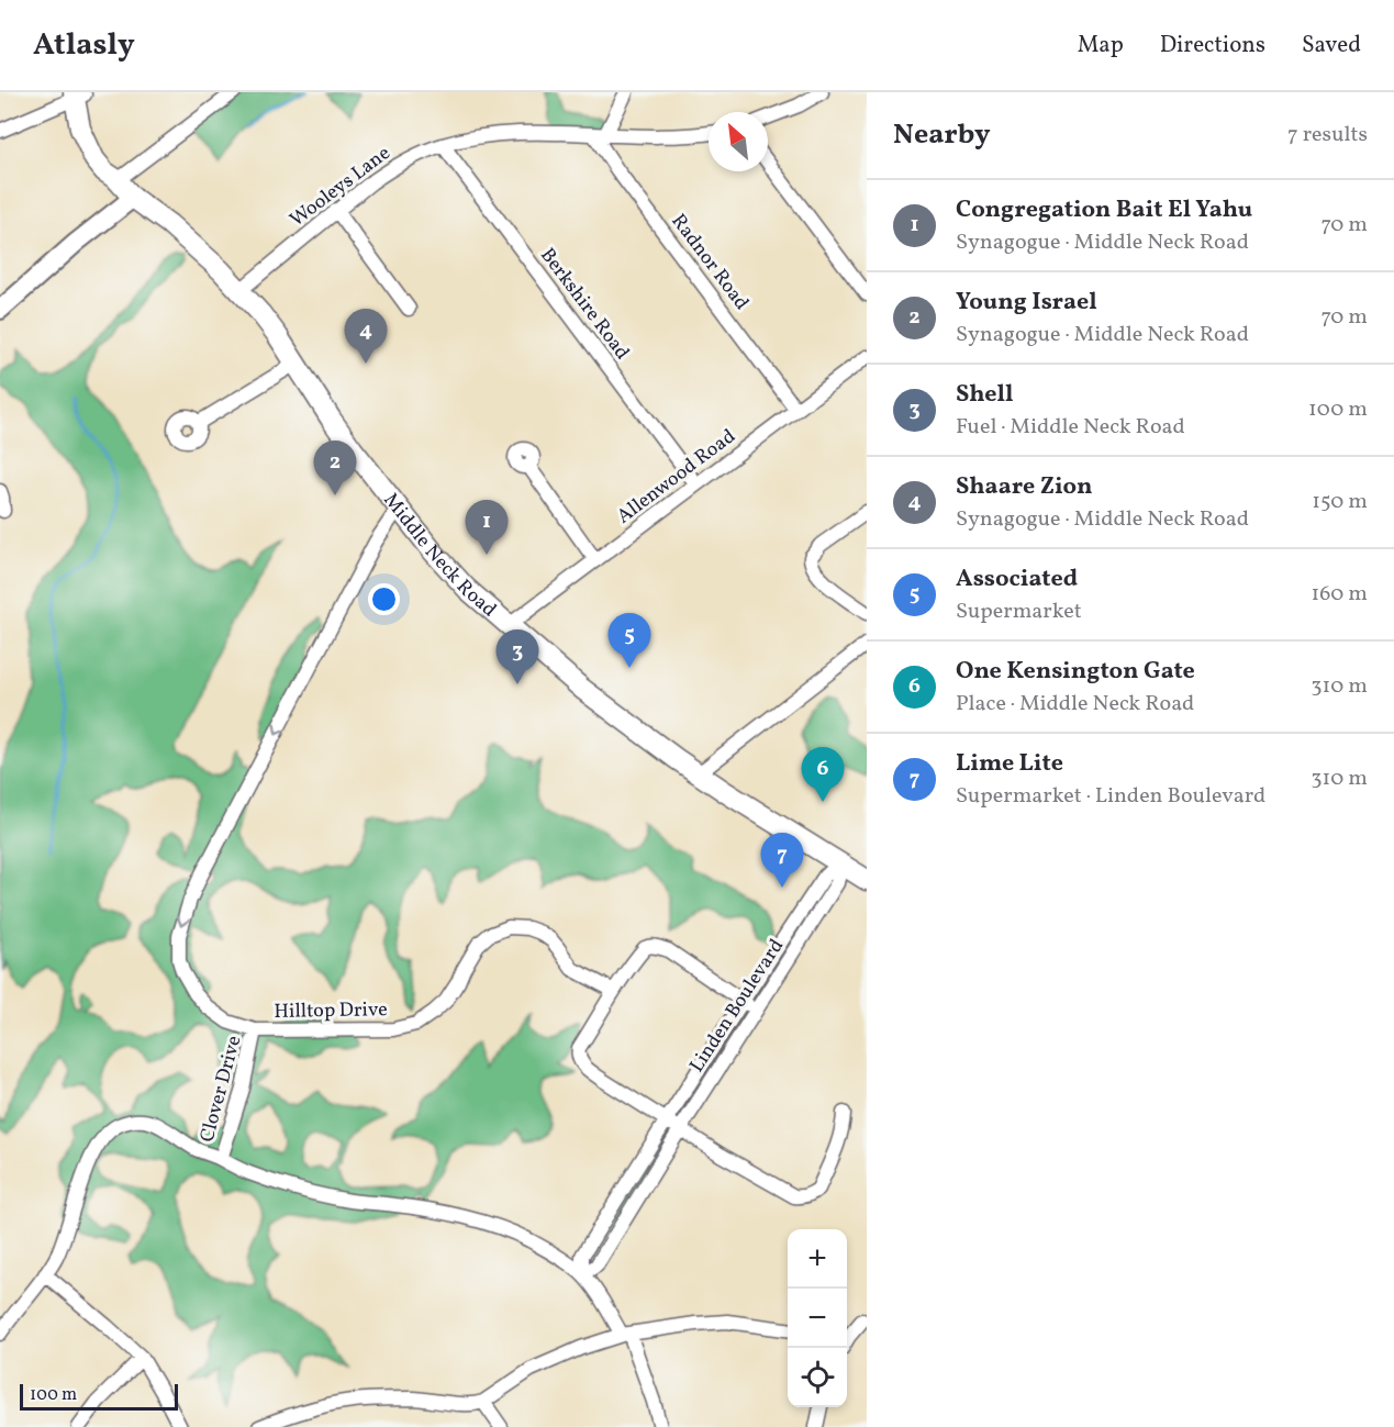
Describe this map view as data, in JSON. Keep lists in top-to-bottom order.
{
  "streets": {
    "main road": ["Middle Neck Road"],
    "street": [
      "Wooleys Lane",
      "Radnor Road",
      "Berkshire Road",
      "Allenwood Road",
      "Linden Boulevard",
      "Hilltop Drive",
      "Clover Drive"
    ]
  },
  "crossings": [
    ["Wooleys Lane", "Radnor Road"],
    ["Wooleys Lane", "Berkshire Road"],
    ["Wooleys Lane", "Middle Neck Road"],
    ["Radnor Road", "Allenwood Road"],
    ["Berkshire Road", "Allenwood Road"],
    ["Allenwood Road", "Middle Neck Road"],
    ["Middle Neck Road", "Linden Boulevard"],
    ["Middle Neck Road", "Clover Drive"],
    ["Linden Boulevard", "Clover Drive"],
    ["Hilltop Drive", "Clover Drive"]
  ],
  "one_way": ["Clover Drive"],
  "scale_bar": "100 m",
  "north": "top left",
  "page": {
    "header": "Atlasly",
    "nav": ["Map", "Directions", "Saved"],
    "heading": ["Nearby", "7 results"],
    "list": [
      {
        "mark": "1",
        "name": "Congregation Bait El Yahu",
        "note": "Synagogue · Middle Neck Road",
        "value": "70 m"
      },
      {
        "mark": "2",
        "name": "Young Israel",
        "note": "Synagogue · Middle Neck Road",
        "value": "70 m"
      },
      {
        "mark": "3",
        "name": "Shell",
        "note": "Fuel · Middle Neck Road",
        "value": "100 m"
      },
      {
        "mark": "4",
        "name": "Shaare Zion",
        "note": "Synagogue · Middle Neck Road",
        "value": "150 m"
      },
      {
        "mark": "5",
        "name": "Associated",
        "note": "Supermarket",
        "value": "160 m"
      },
      {
        "mark": "6",
        "name": "One Kensington Gate",
        "note": "Place · Middle Neck Road",
        "value": "310 m"
      },
      {
        "mark": "7",
        "name": "Lime Lite",
        "note": "Supermarket · Linden Boulevard",
        "value": "310 m"
      }
    ],
    "pins": [
      "4",
      "2",
      "1",
      "5",
      "3",
      "6",
      "7"
    ],
    "map_buttons": ["+", "−"],
    "scale": "100 m"
  }
}
